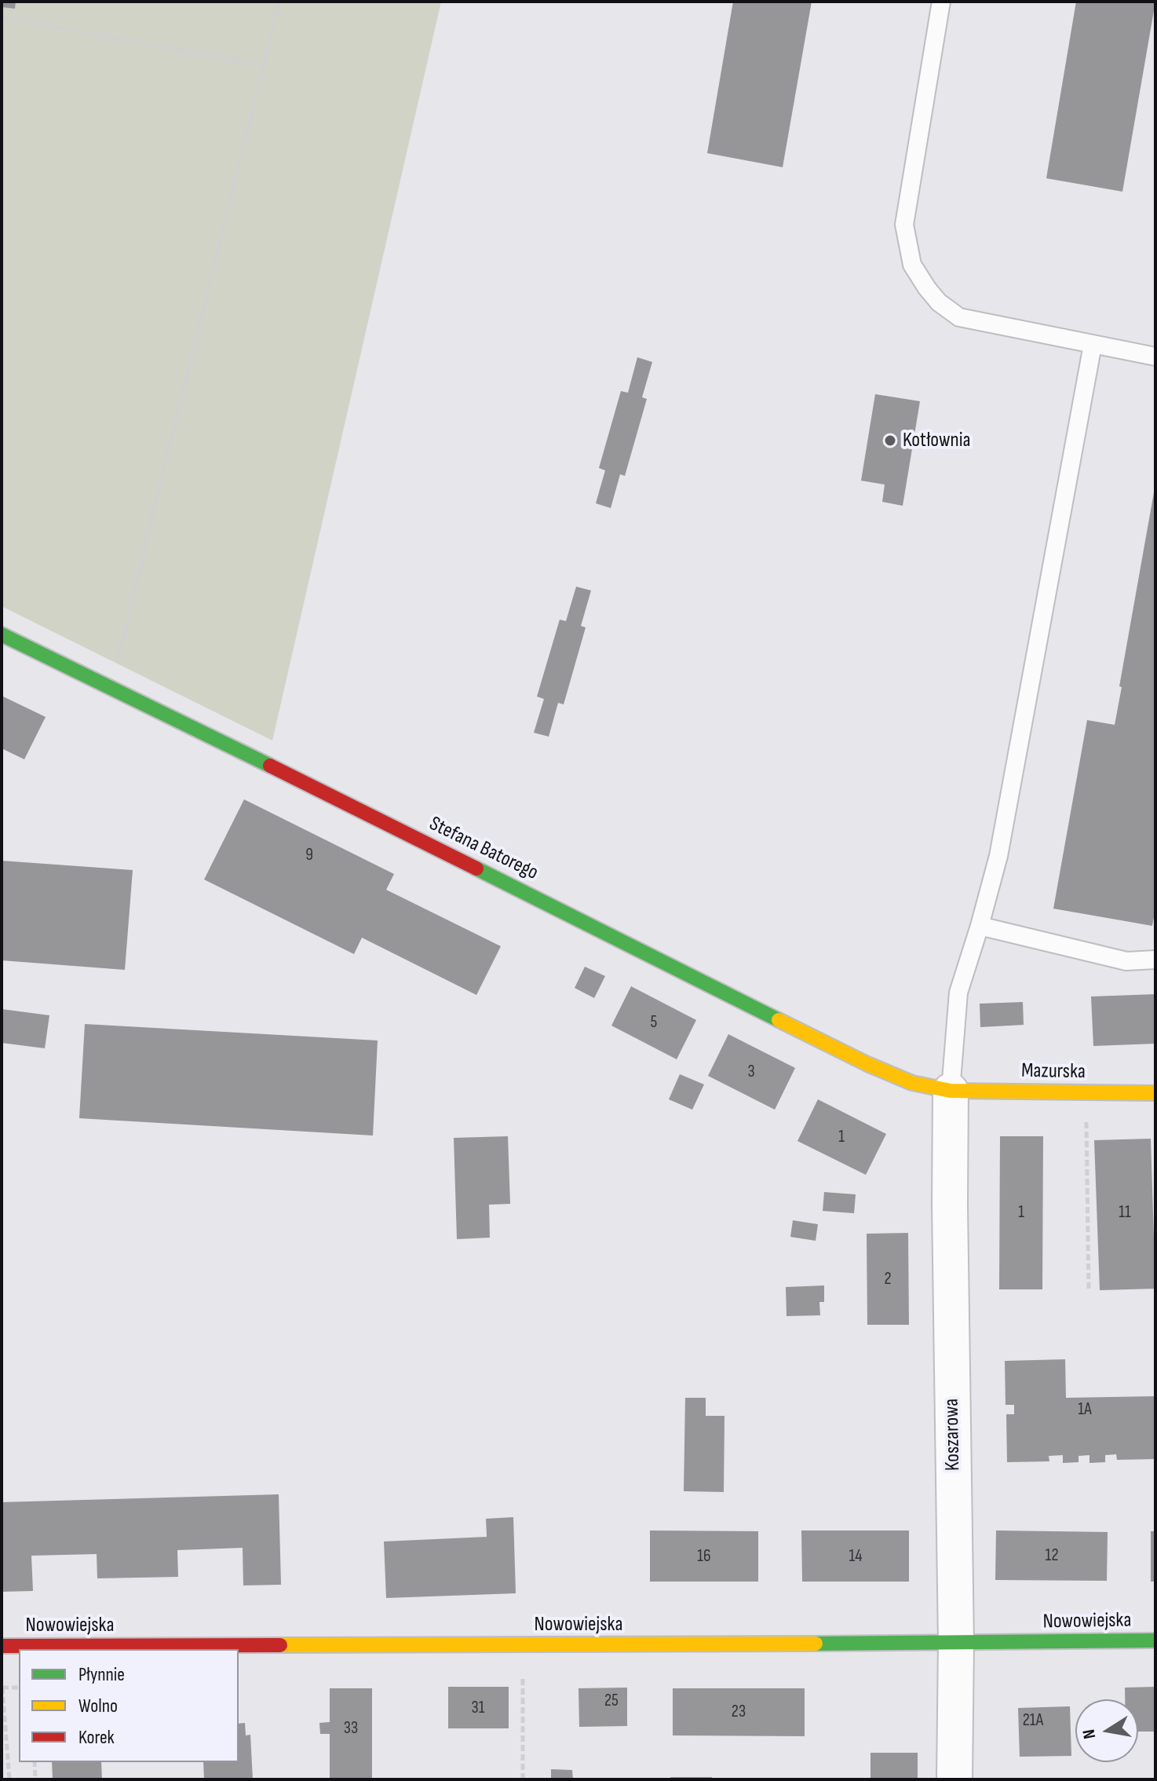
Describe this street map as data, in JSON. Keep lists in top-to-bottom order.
{
  "streets": {
    "street": [
      "Stefana Batorego",
      "Mazurska",
      "Koszarowa",
      "Nowowiejska"
    ]
  },
  "crossings": [
    ["Stefana Batorego", "Mazurska"],
    ["Stefana Batorego", "Koszarowa"],
    ["Mazurska", "Koszarowa"],
    ["Koszarowa", "Nowowiejska"]
  ],
  "places": ["Kotłownia"],
  "house_numbers": [
    "9",
    "5",
    "3",
    "1",
    "1",
    "11",
    "2",
    "1A",
    "12",
    "16",
    "14",
    "25",
    "31",
    "23",
    "21A",
    "33"
  ],
  "legend": ["Płynnie", "Wolno", "Korek"],
  "north": "left"
}
